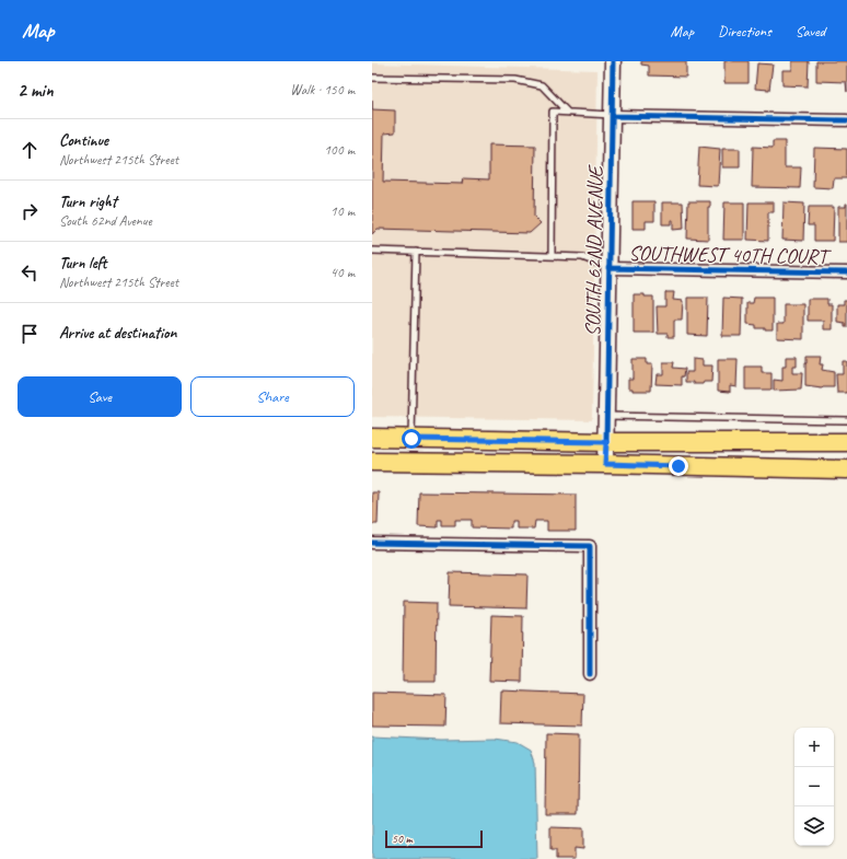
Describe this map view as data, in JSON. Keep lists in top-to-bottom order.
{
  "streets": {
    "street": ["SOUTH 62ND AVENUE", "SOUTHWEST 40TH COURT"]
  },
  "crossings": [
    ["SOUTH 62ND AVENUE", "SOUTHWEST 40TH COURT"]
  ],
  "scale_bar": "50 m",
  "page": {
    "header": "Map",
    "nav": ["Map", "Directions", "Saved"],
    "heading": ["2 min", "Walk · 150 m"],
    "list": [
      ["Continue", "Northwest 215th Street", "100 m"],
      ["Turn right", "South 62nd Avenue", "10 m"],
      ["Turn left", "Northwest 215th Street", "40 m"],
      "Arrive at destination"
    ],
    "buttons": ["Save", "Share"],
    "map_buttons": ["+", "−"],
    "scale": "50 m"
  }
}
